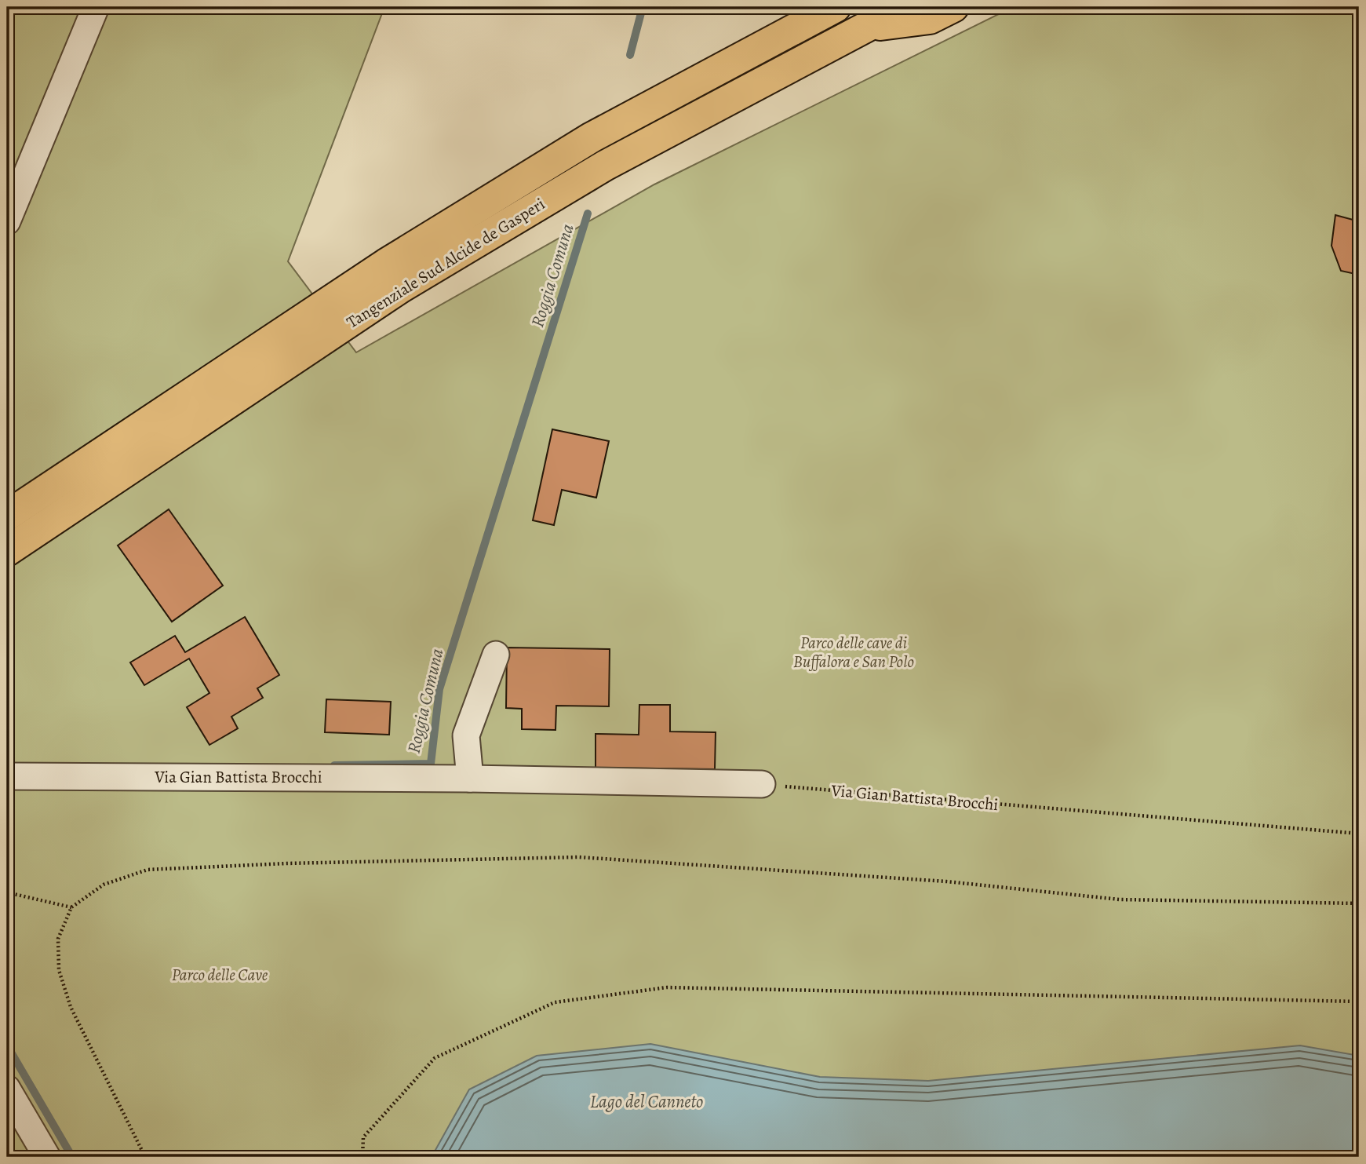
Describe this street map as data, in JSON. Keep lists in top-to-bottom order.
{
  "streets": {
    "highway": ["Tangenziale Sud Alcide de Gasperi"],
    "street": ["Via Gian Battista Brocchi"]
  },
  "water": ["Roggia Comuna", "Lago del Canneto"],
  "parks": ["Parco delle cave di Buffalora e San Polo", "Parco delle Cave"]
}
